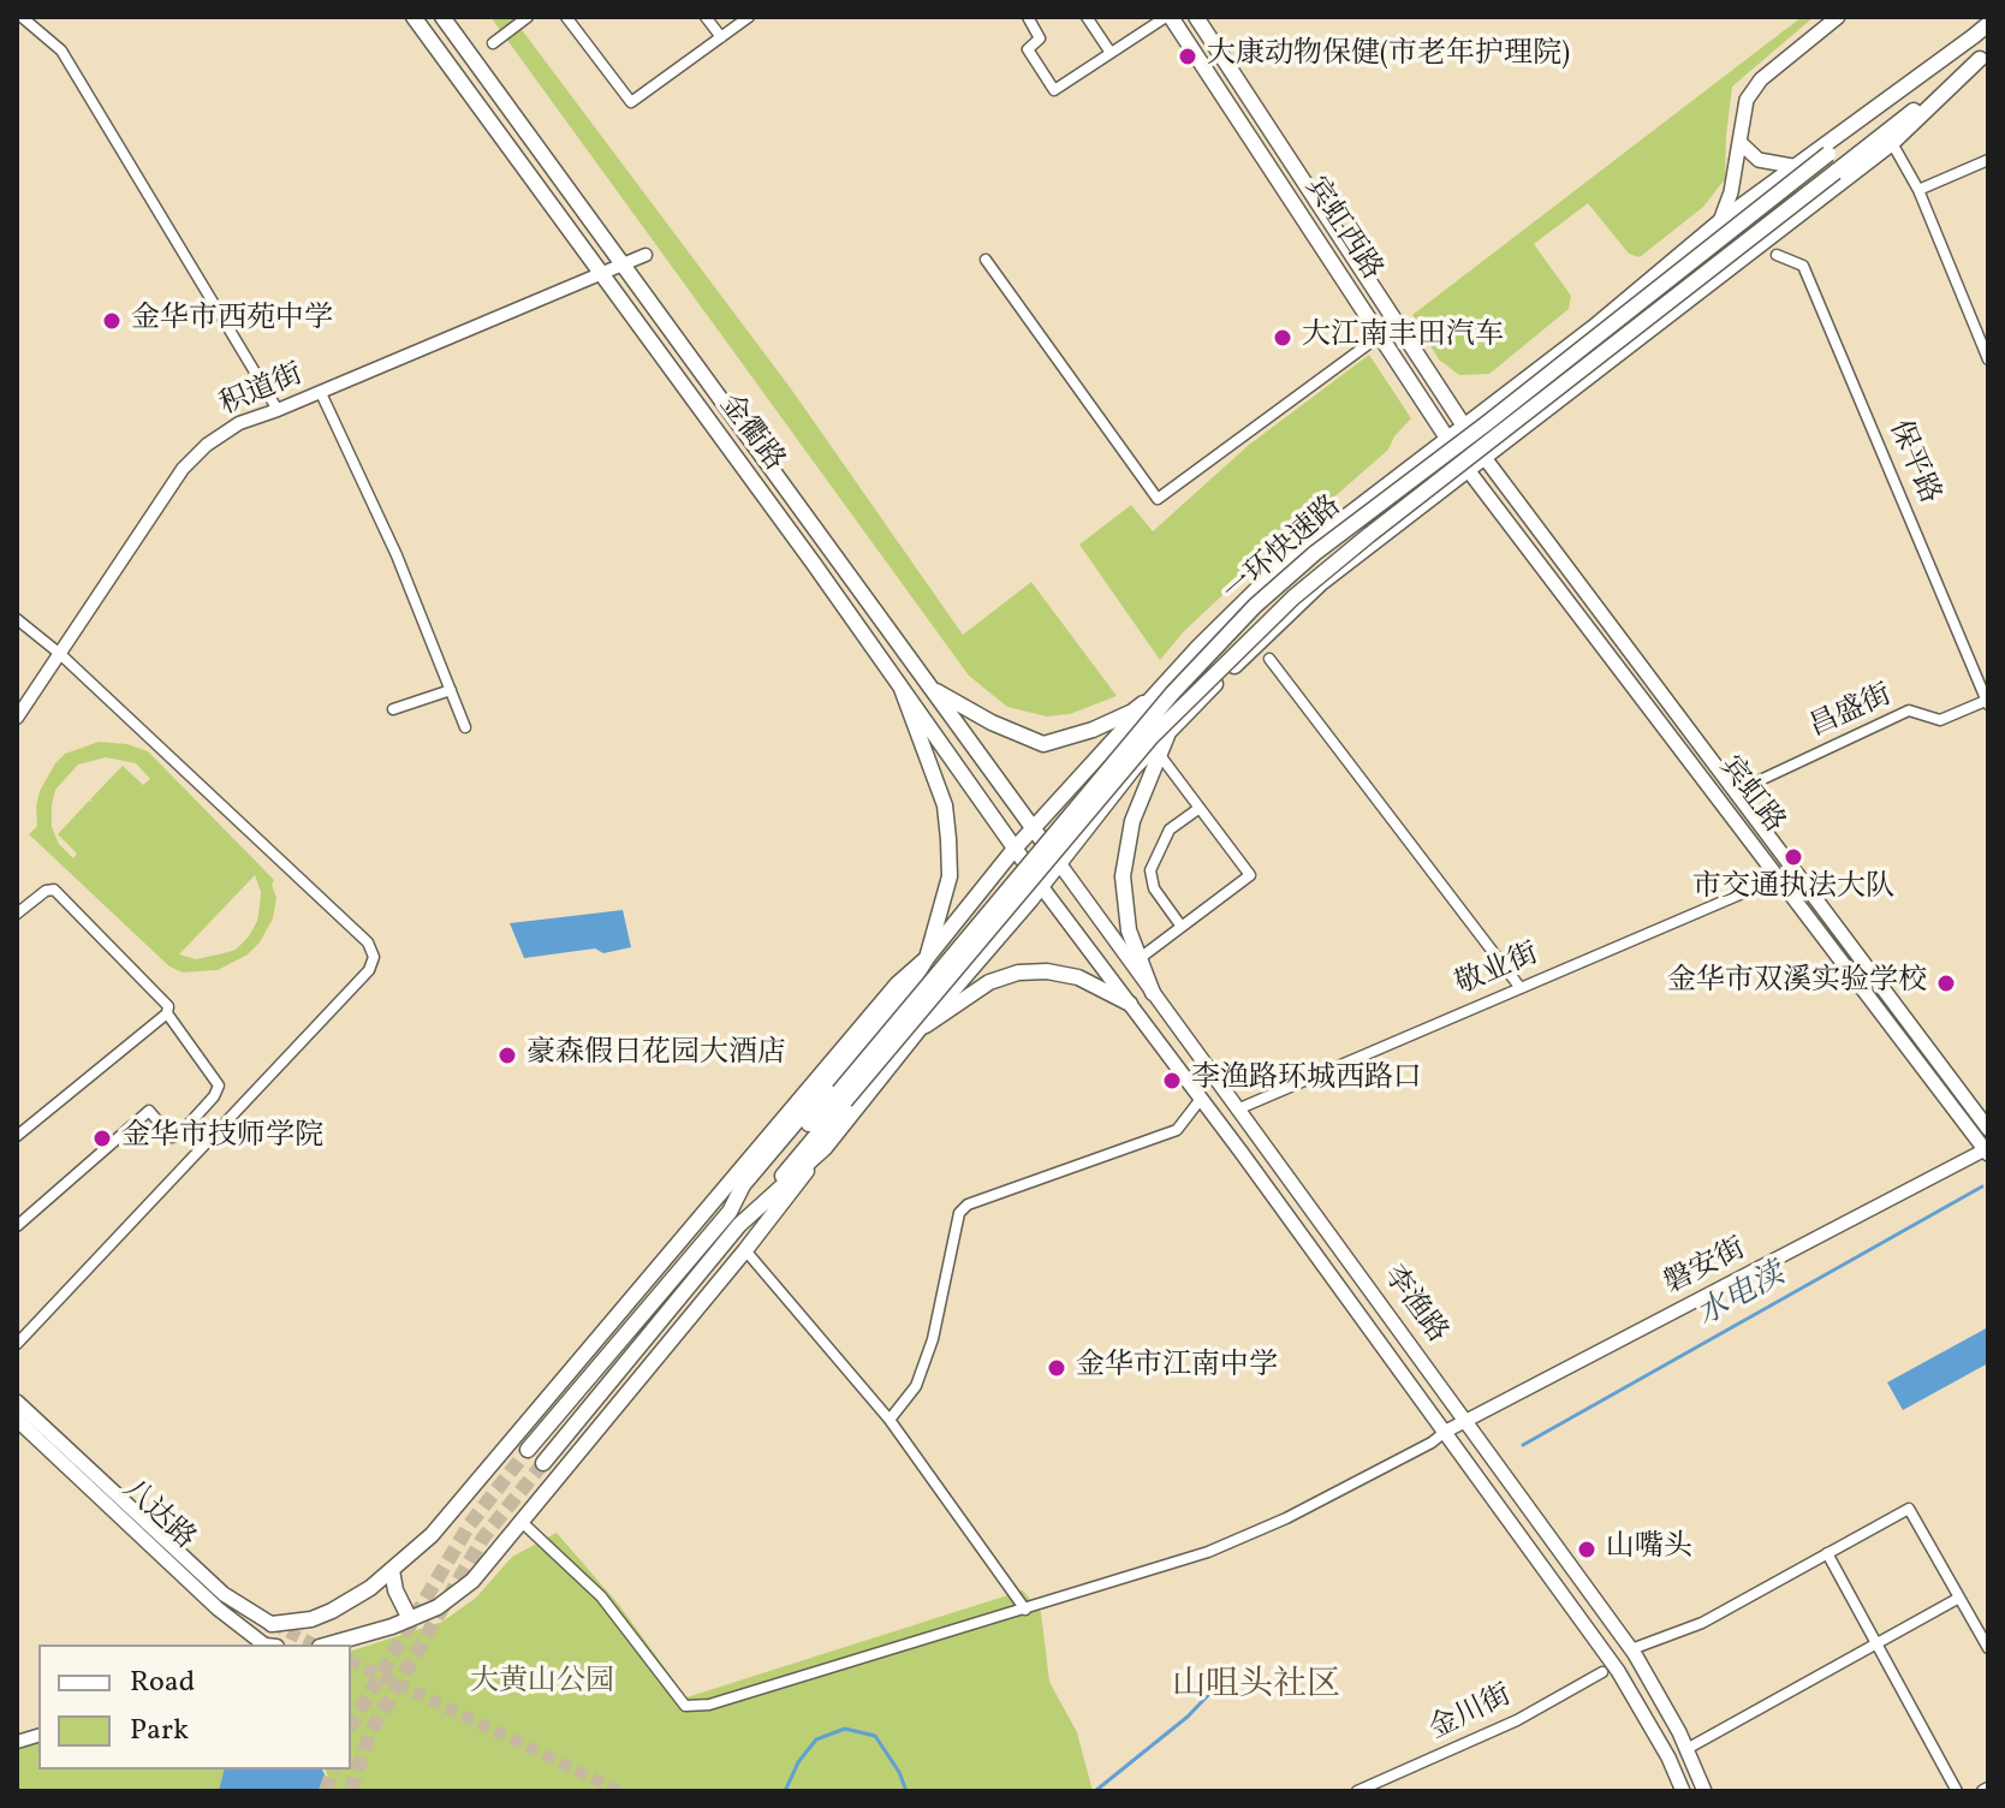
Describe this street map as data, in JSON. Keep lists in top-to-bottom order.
{
  "streets": {
    "main road": [
      "宾虹西路",
      "金衢路",
      "一环快速路",
      "宾虹路",
      "李渔路",
      "八达路"
    ],
    "street": [
      "积道街",
      "保平路",
      "昌盛街",
      "敬业街",
      "磐安街",
      "金川街"
    ]
  },
  "crossings": [
    ["宾虹西路", "宾虹路"],
    ["积道街", "金衢路"],
    ["金衢路", "李渔路"],
    ["保平路", "昌盛街"],
    ["昌盛街", "宾虹路"],
    ["宾虹路", "敬业街"],
    ["宾虹路", "磐安街"],
    ["敬业街", "李渔路"],
    ["磐安街", "李渔路"]
  ],
  "districts": ["山咀头社区"],
  "water": ["水电渎"],
  "parks": ["大黄山公园"],
  "places": [
    "大康动物保健(市老年护理院)",
    "金华市西苑中学",
    "大江南丰田汽车",
    "市交通执法大队",
    "金华市双溪实验学校",
    "豪森假日花园大酒店",
    "李渔路环城西路口",
    "金华市技师学院",
    "金华市江南中学",
    "山嘴头"
  ],
  "legend": ["Road", "Park"]
}
